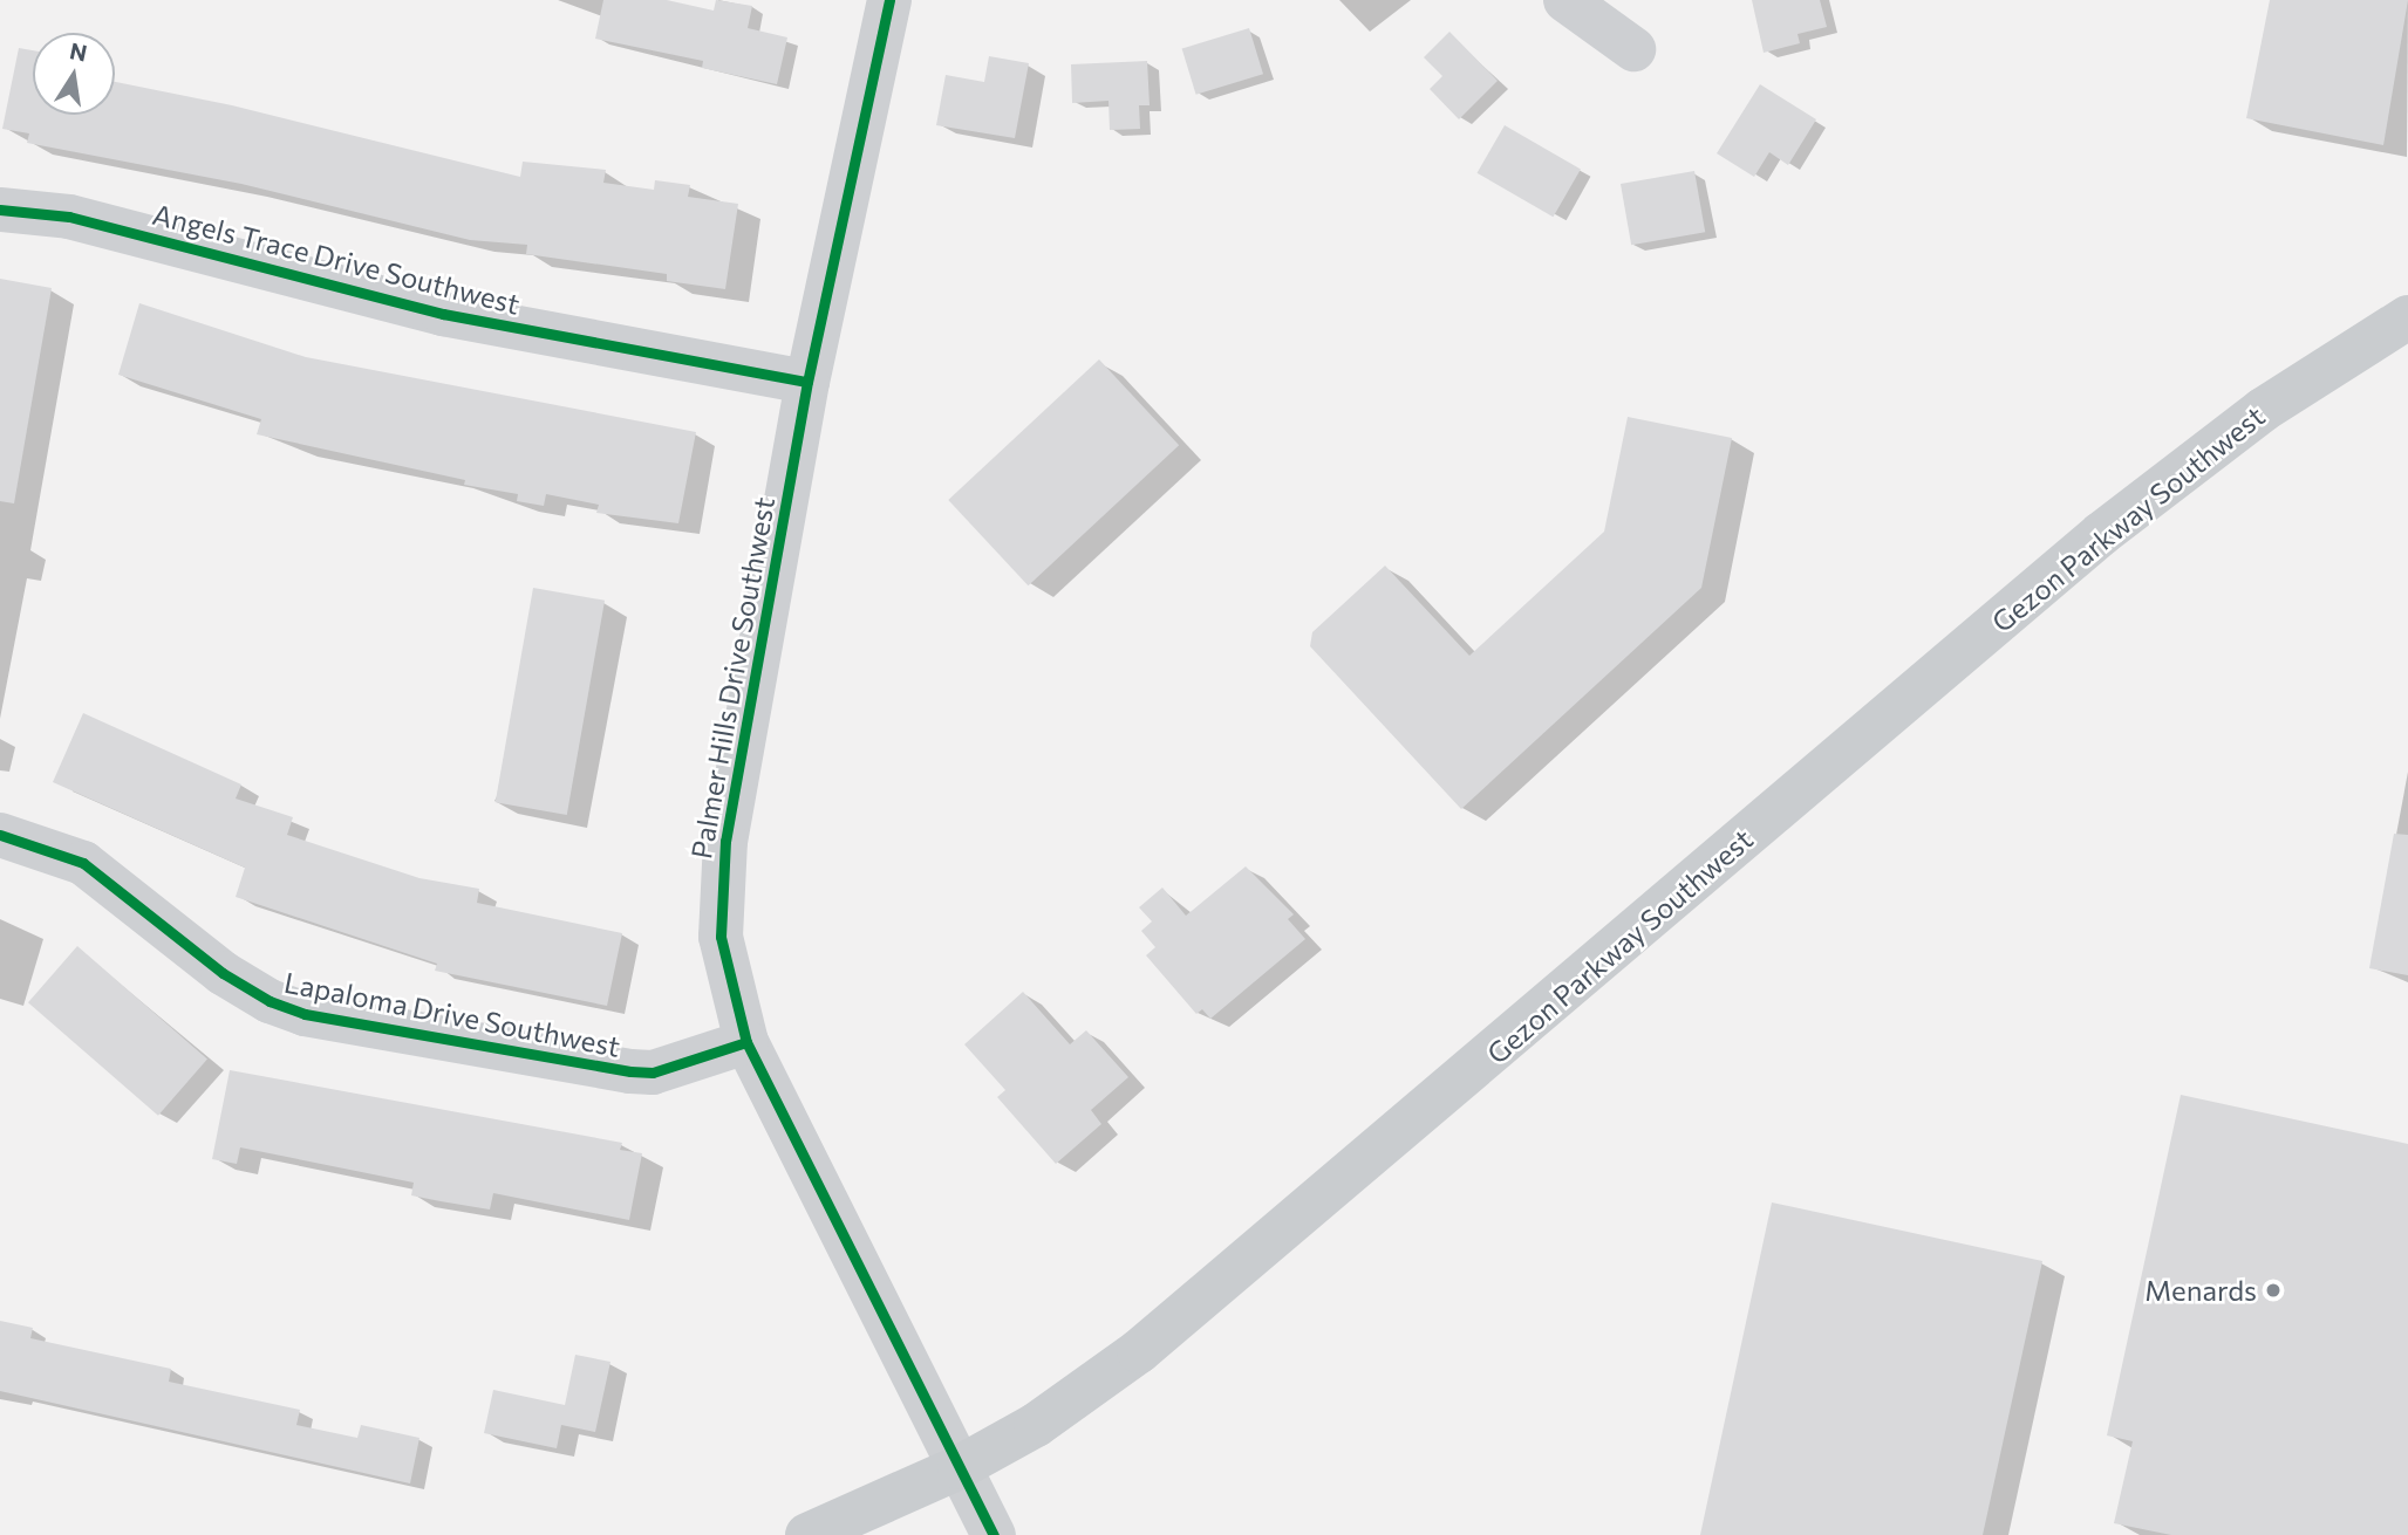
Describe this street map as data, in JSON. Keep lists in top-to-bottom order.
{
  "streets": {
    "main road": ["Gezon Parkway Southwest"],
    "street": ["Angels Trace Drive Southwest", "Palmer Hills Drive Southwest", "Lapaloma Drive Southwest"]
  },
  "crossings": [
    ["Angels Trace Drive Southwest", "Palmer Hills Drive Southwest"],
    ["Gezon Parkway Southwest", "Palmer Hills Drive Southwest"],
    ["Palmer Hills Drive Southwest", "Lapaloma Drive Southwest"]
  ],
  "places": ["Menards"],
  "north": "top"
}
